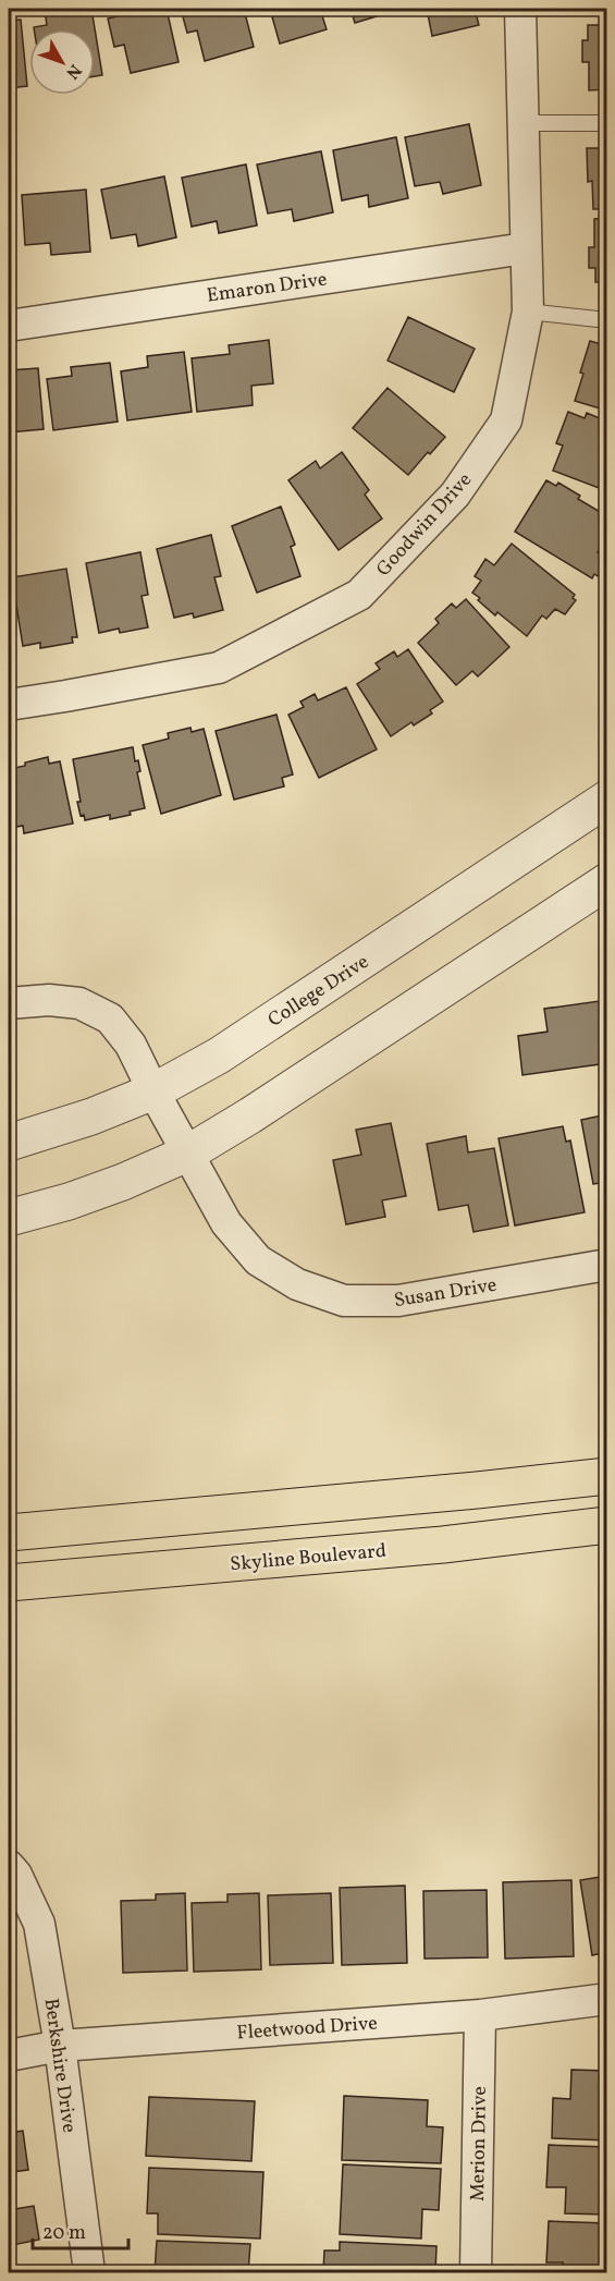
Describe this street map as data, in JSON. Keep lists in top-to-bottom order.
{
  "streets": {
    "main road": ["Skyline Boulevard"],
    "street": [
      "Emaron Drive",
      "Goodwin Drive",
      "College Drive",
      "Susan Drive",
      "Fleetwood Drive",
      "Berkshire Drive",
      "Merion Drive"
    ]
  },
  "crossings": [
    ["Emaron Drive", "Goodwin Drive"],
    ["College Drive", "Susan Drive"],
    ["Fleetwood Drive", "Berkshire Drive"],
    ["Fleetwood Drive", "Merion Drive"]
  ],
  "scale_bar": "20 m",
  "north": "bottom right"
}
